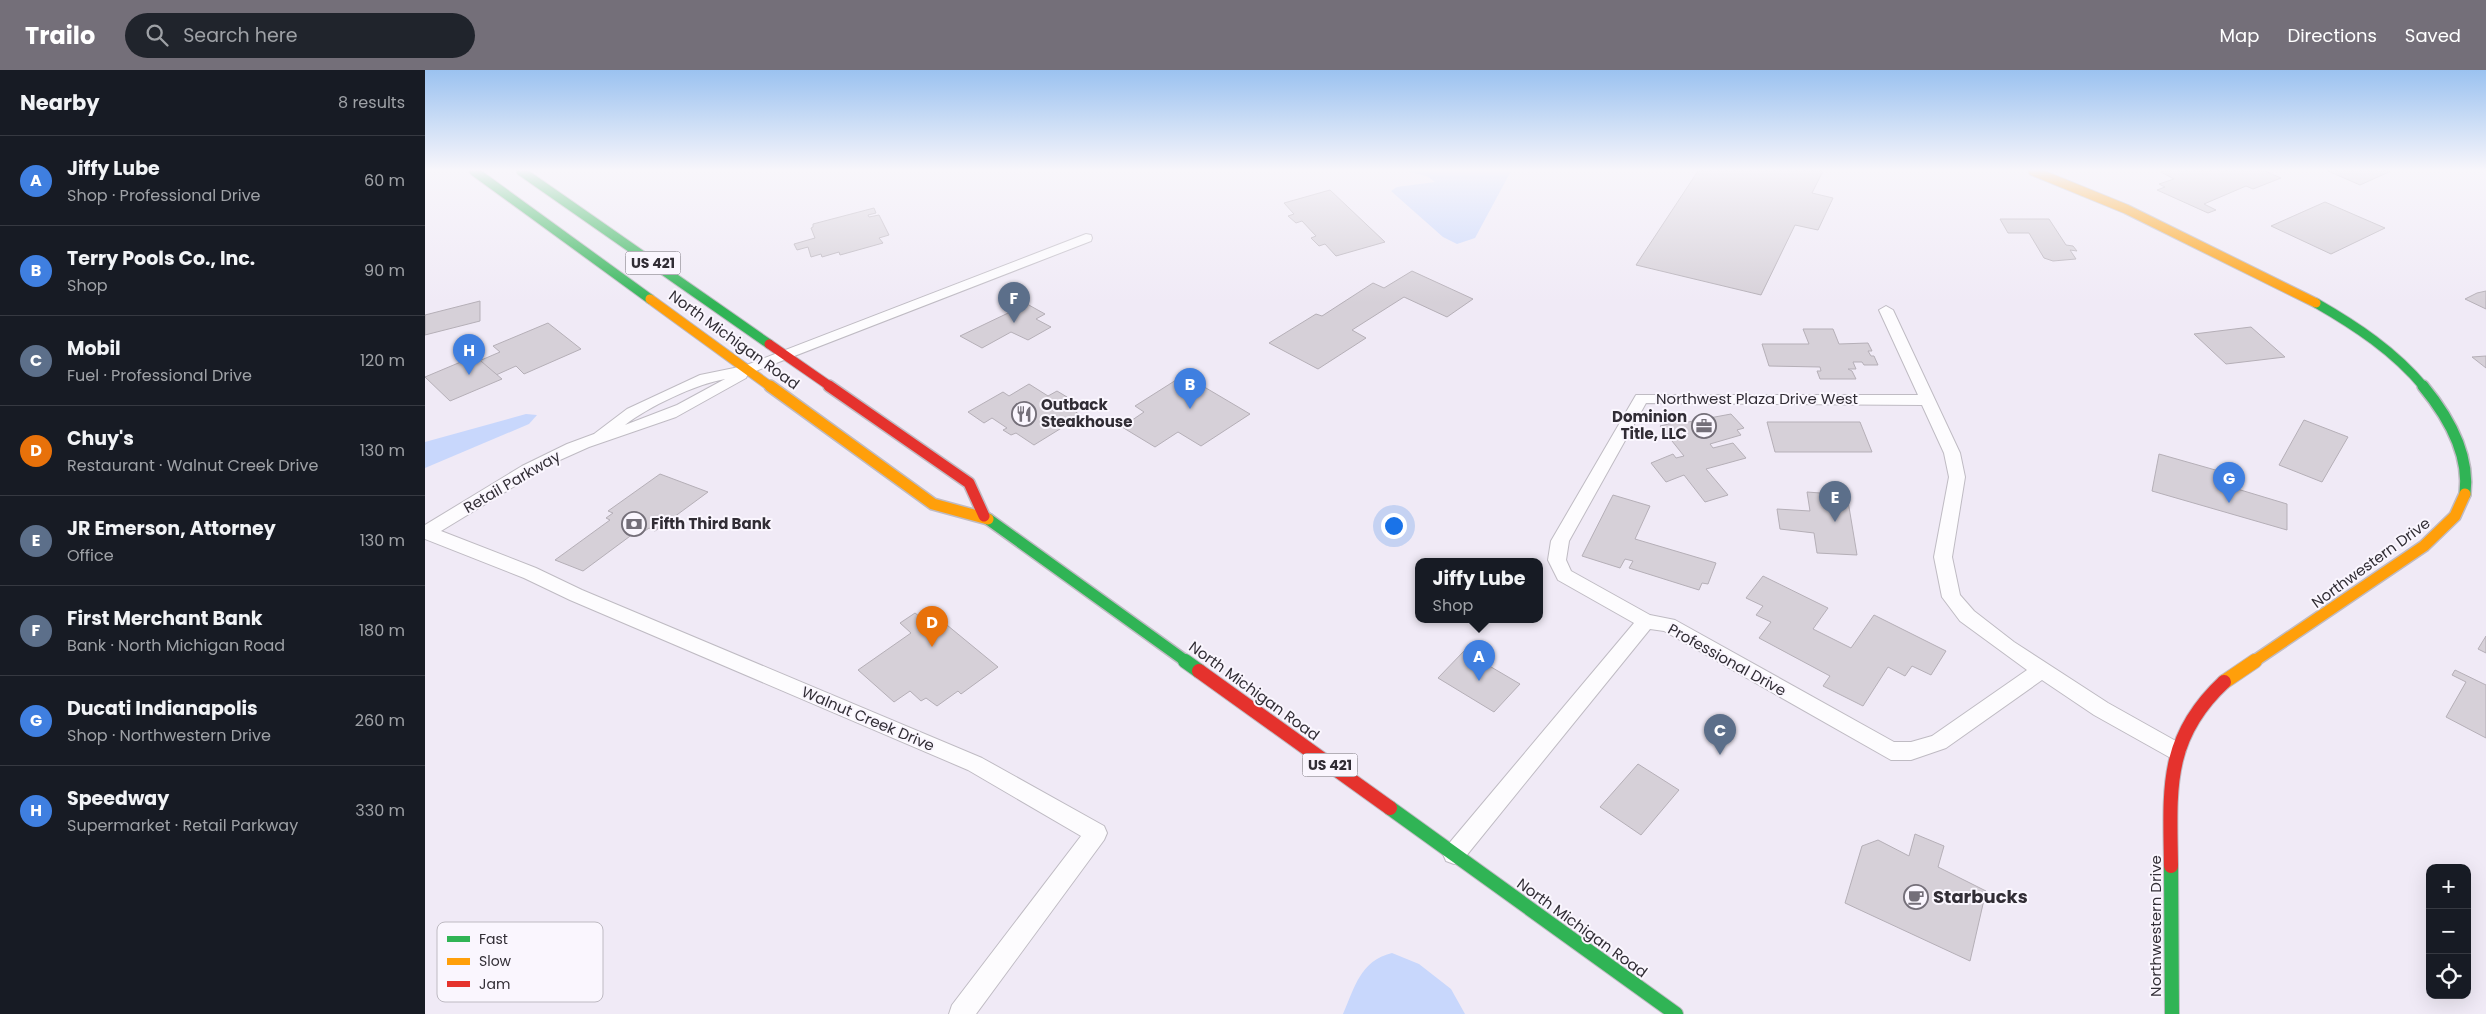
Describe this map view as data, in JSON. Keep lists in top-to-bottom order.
{
  "streets": {
    "main road": ["US 421", "North Michigan Road", "Northwestern Drive"],
    "street": [
      "Northwest Plaza Drive West",
      "Retail Parkway",
      "Professional Drive",
      "Walnut Creek Drive"
    ]
  },
  "crossings": [
    ["North Michigan Road", "Retail Parkway"],
    ["Northwest Plaza Drive West", "Professional Drive"],
    ["Retail Parkway", "Walnut Creek Drive"]
  ],
  "places": {
    "restaurant": ["Outback Steakhouse"],
    "office": ["Dominion Title, LLC"],
    "bank": ["Fifth Third Bank"],
    "cafe": ["Starbucks"]
  },
  "legend": ["Fast", "Slow", "Jam"],
  "page": {
    "header": "Trailo",
    "search": "Search here",
    "nav": ["Map", "Directions", "Saved"],
    "heading": ["Nearby", "8 results"],
    "list": [
      {
        "mark": "A",
        "name": "Jiffy Lube",
        "note": "Shop · Professional Drive",
        "value": "60 m"
      },
      {
        "mark": "B",
        "name": "Terry Pools Co., Inc.",
        "note": "Shop",
        "value": "90 m"
      },
      {
        "mark": "C",
        "name": "Mobil",
        "note": "Fuel · Professional Drive",
        "value": "120 m"
      },
      {
        "mark": "D",
        "name": "Chuy's",
        "note": "Restaurant · Walnut Creek Drive",
        "value": "130 m"
      },
      {
        "mark": "E",
        "name": "JR Emerson, Attorney",
        "note": "Office",
        "value": "130 m"
      },
      {
        "mark": "F",
        "name": "First Merchant Bank",
        "note": "Bank · North Michigan Road",
        "value": "180 m"
      },
      {
        "mark": "G",
        "name": "Ducati Indianapolis",
        "note": "Shop · Northwestern Drive",
        "value": "260 m"
      },
      {
        "mark": "H",
        "name": "Speedway",
        "note": "Supermarket · Retail Parkway",
        "value": "330 m"
      }
    ],
    "pins": [
      "F",
      "H",
      "B",
      "G",
      "E",
      "D",
      "A",
      "C"
    ],
    "popup": ["Jiffy Lube", "Shop"],
    "map_buttons": ["+", "−"]
  }
}
